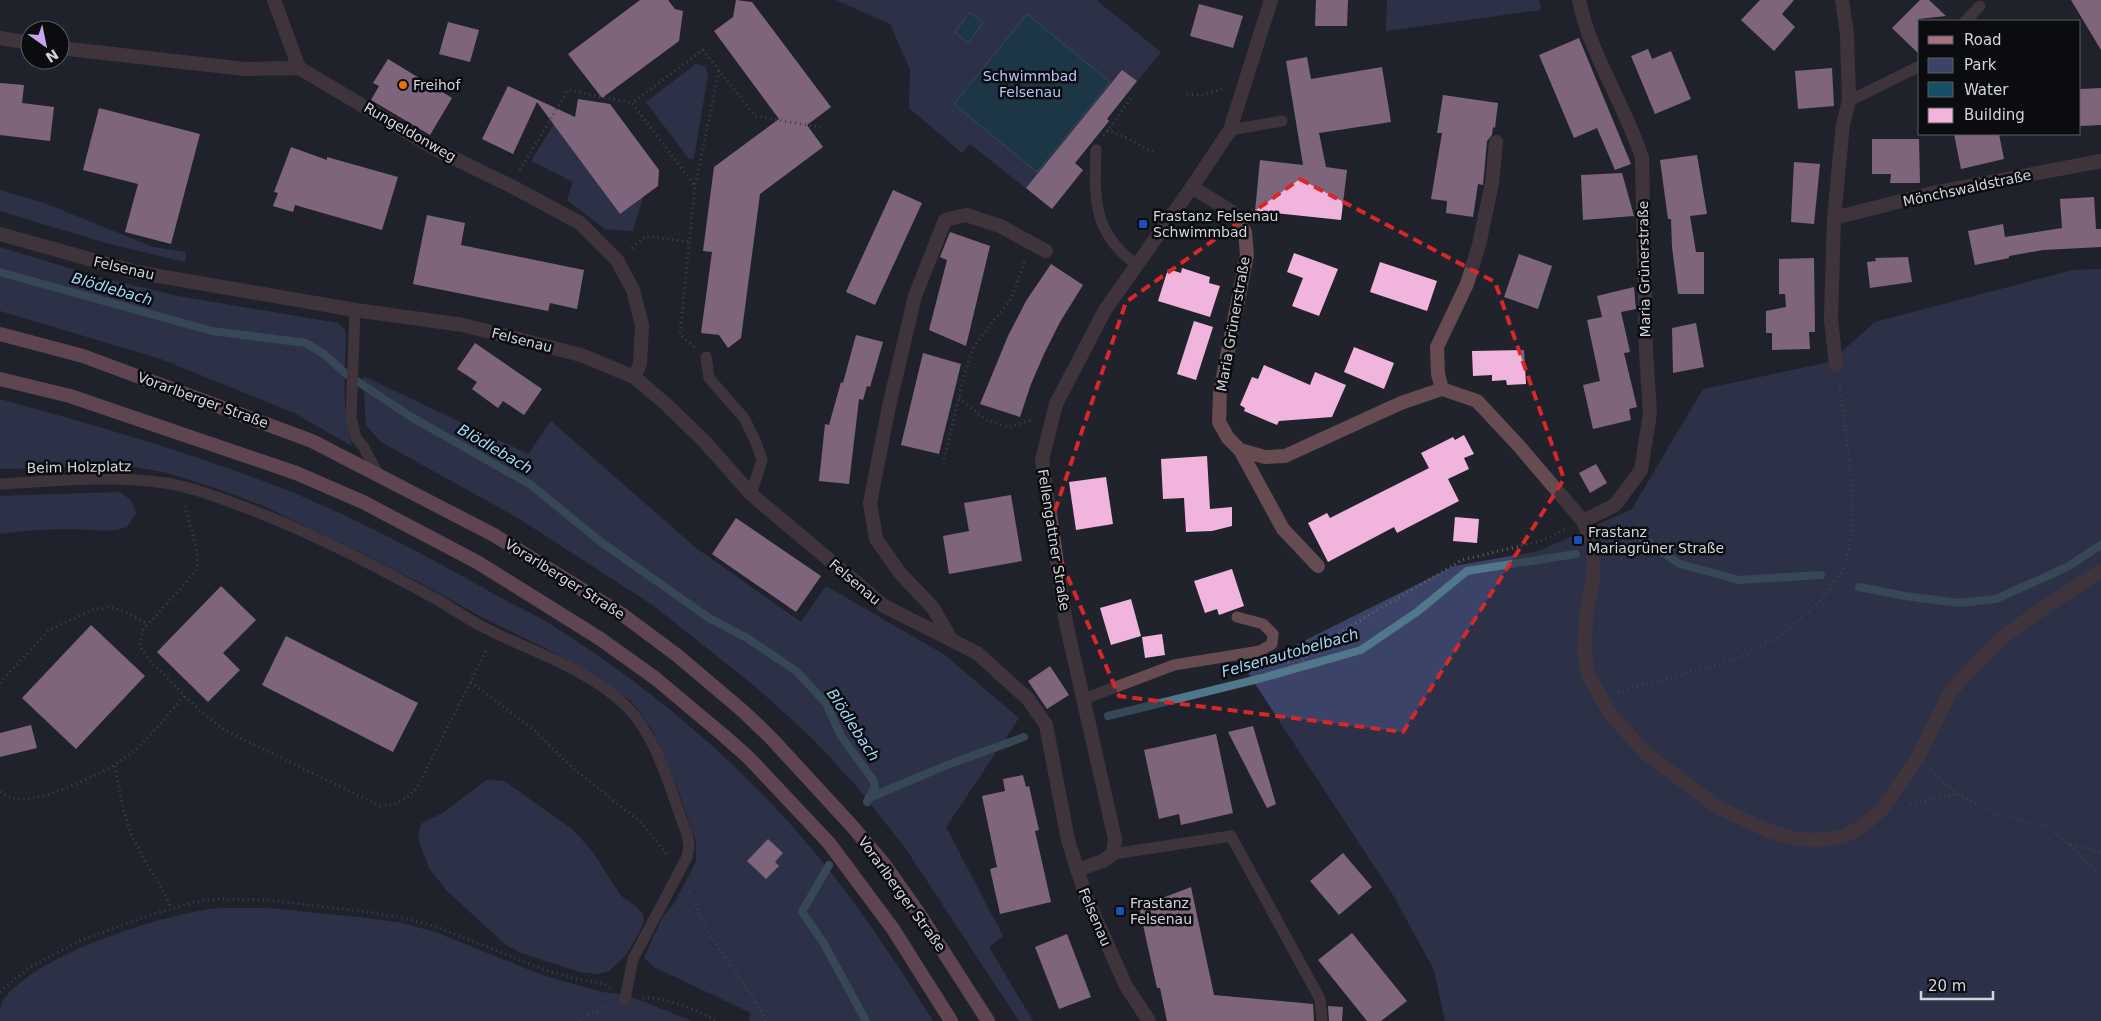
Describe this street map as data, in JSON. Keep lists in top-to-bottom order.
{
  "streets": {
    "main road": ["Vorarlberger Straße"],
    "street": [
      "Rungeldonweg",
      "Mönchswaldstraße",
      "Felsenau",
      "Maria Grünerstraße",
      "Fellengattner Straße"
    ],
    "lane": ["Beim Holzplatz"]
  },
  "crossings": [
    ["Rungeldonweg", "Felsenau"],
    ["Maria Grünerstraße", "Fellengattner Straße"]
  ],
  "water": ["Blödlebach", "Felsenautobelbach"],
  "parks": ["Schwimmbad Felsenau"],
  "places": {
    "other": ["Freihof"],
    "transit": ["Frastanz Felsenau Schwimmbad", "Frastanz Mariagrüner Straße", "Frastanz Felsenau"]
  },
  "legend": [
    "Road",
    "Park",
    "Water",
    "Building"
  ],
  "scale_bar": "20 m",
  "north": "bottom right"
}
